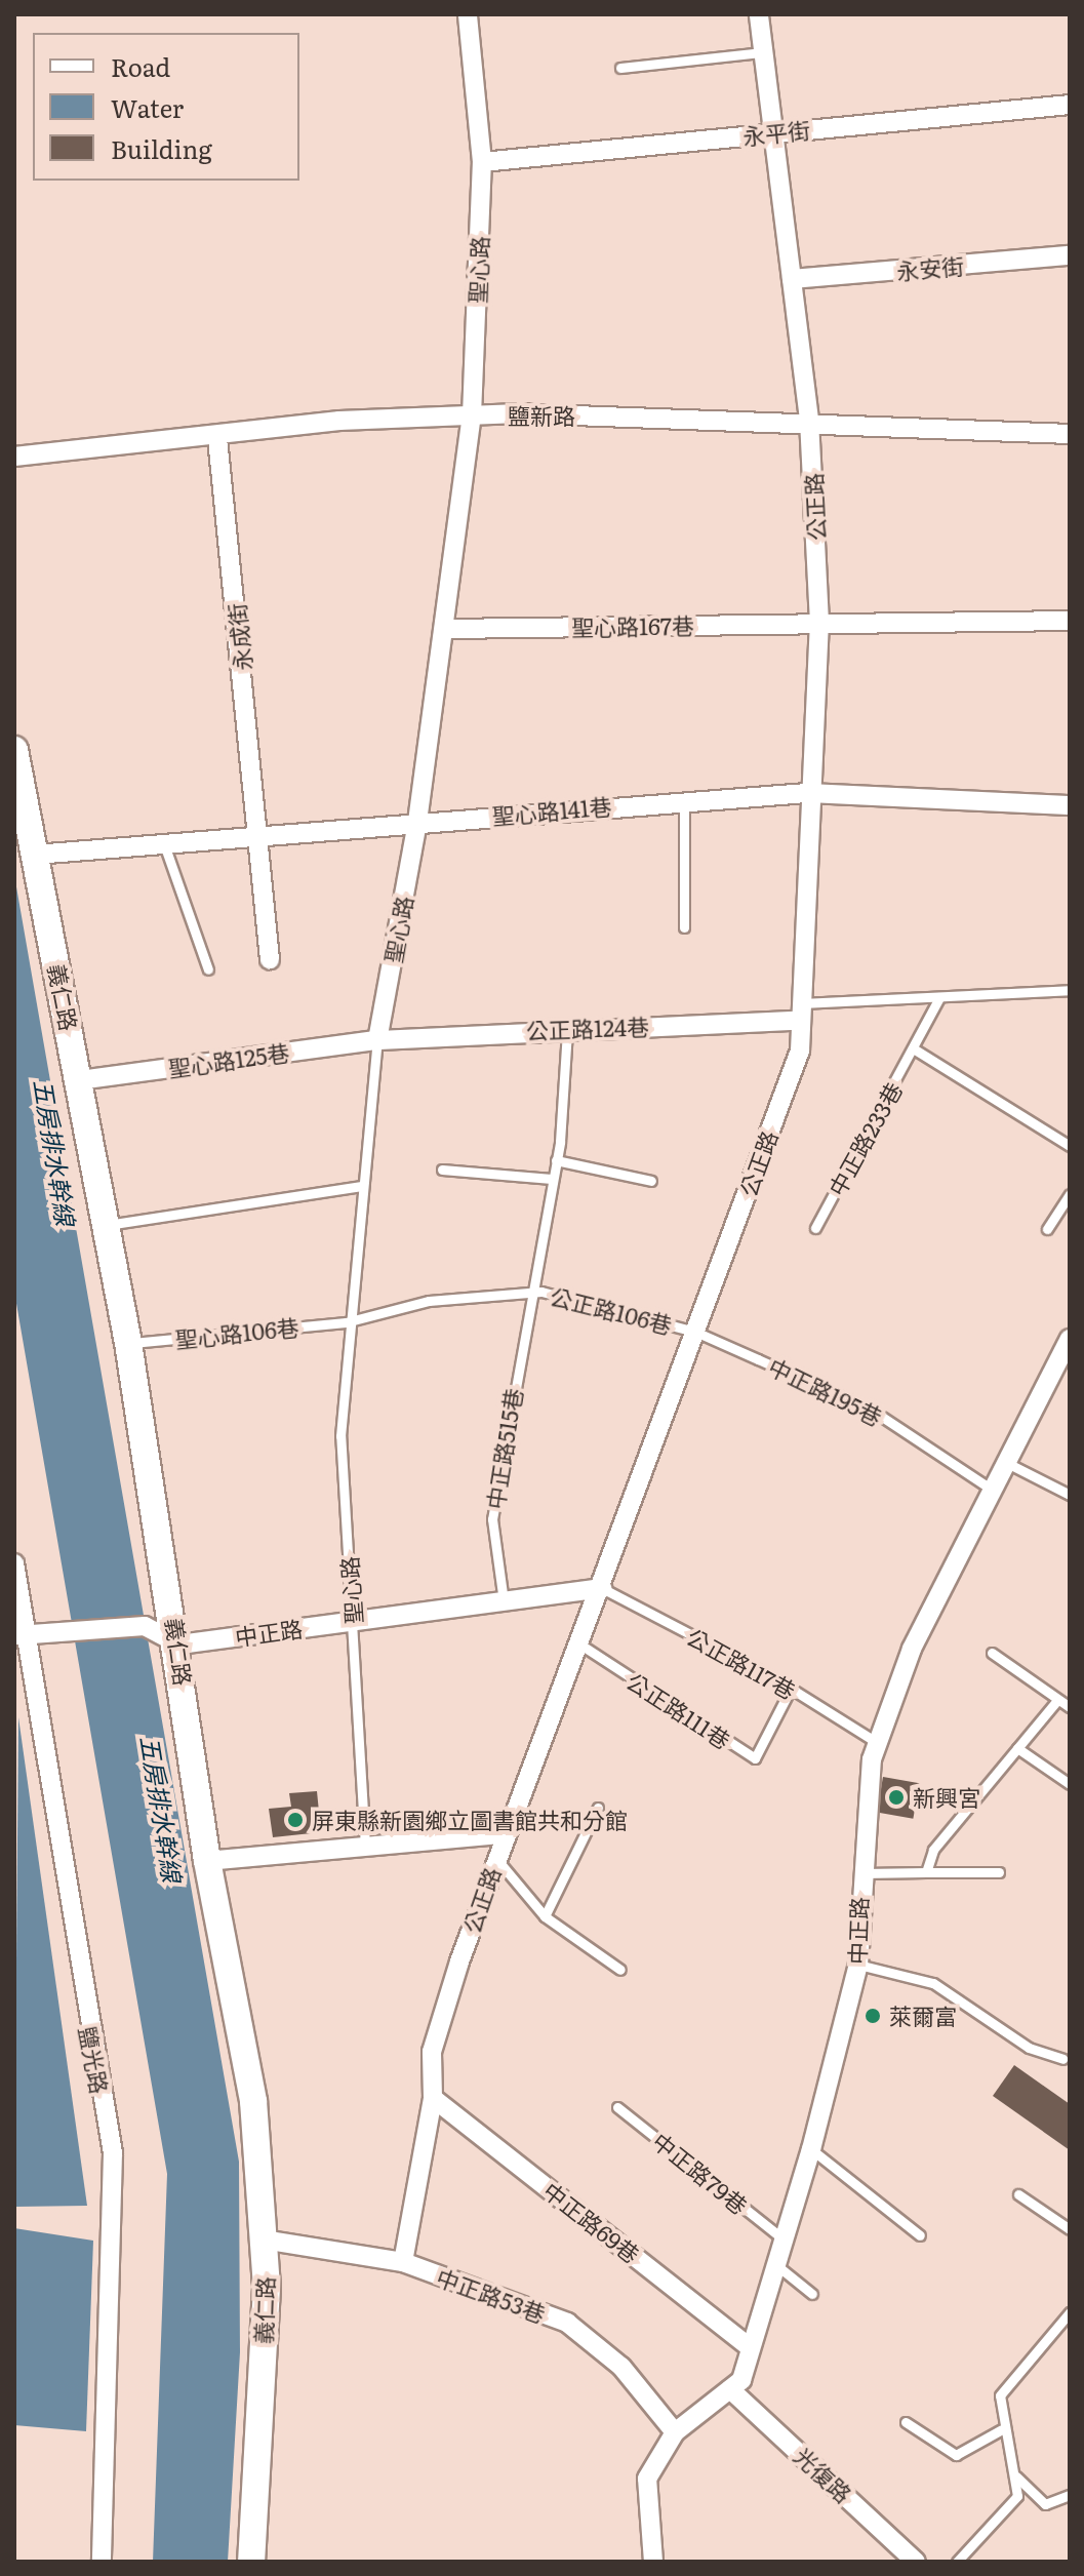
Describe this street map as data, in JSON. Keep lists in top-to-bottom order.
{
  "streets": {
    "street": [
      "永平街",
      "永安街",
      "聖心路",
      "鹽新路",
      "公正路",
      "聖心路167巷",
      "永成街",
      "聖心路141巷",
      "義仁路",
      "公正路124巷",
      "聖心路125巷",
      "中正路",
      "鹽光路",
      "中正路69巷",
      "中正路53巷",
      "光復路"
    ],
    "lane": [
      "中正路233巷",
      "公正路106巷",
      "聖心路106巷",
      "中正路195巷",
      "中正路515巷",
      "公正路117巷",
      "公正路111巷",
      "中正路79巷"
    ]
  },
  "crossings": [
    ["永平街", "聖心路"],
    ["永平街", "公正路"],
    ["永安街", "公正路"],
    ["聖心路", "鹽新路"],
    ["聖心路", "聖心路167巷"],
    ["聖心路", "聖心路141巷"],
    ["聖心路", "公正路124巷"],
    ["聖心路", "聖心路125巷"],
    ["聖心路", "公正路106巷"],
    ["聖心路", "聖心路106巷"],
    ["聖心路", "中正路"],
    ["鹽新路", "公正路"],
    ["鹽新路", "永成街"],
    ["公正路", "聖心路167巷"],
    ["公正路", "聖心路141巷"],
    ["公正路", "公正路124巷"],
    ["公正路", "公正路106巷"],
    ["公正路", "中正路195巷"],
    ["公正路", "中正路"],
    ["公正路", "公正路117巷"],
    ["公正路", "公正路111巷"],
    ["公正路", "中正路69巷"],
    ["公正路", "中正路53巷"],
    ["永成街", "聖心路141巷"],
    ["聖心路141巷", "義仁路"],
    ["義仁路", "聖心路125巷"],
    ["義仁路", "聖心路106巷"],
    ["義仁路", "中正路"],
    ["義仁路", "中正路53巷"],
    ["公正路124巷", "聖心路125巷"],
    ["公正路124巷", "中正路515巷"],
    ["公正路106巷", "聖心路106巷"],
    ["公正路106巷", "中正路195巷"],
    ["公正路106巷", "中正路515巷"],
    ["中正路195巷", "中正路"],
    ["中正路515巷", "中正路"],
    ["中正路", "公正路117巷"],
    ["中正路", "中正路79巷"],
    ["中正路", "中正路69巷"],
    ["中正路", "中正路53巷"],
    ["中正路", "光復路"],
    ["公正路117巷", "公正路111巷"]
  ],
  "water": ["五房排水幹線"],
  "places": ["新興宮", "屏東縣新園鄉立圖書館共和分館", "萊爾富"],
  "legend": ["Road", "Water", "Building"]
}
